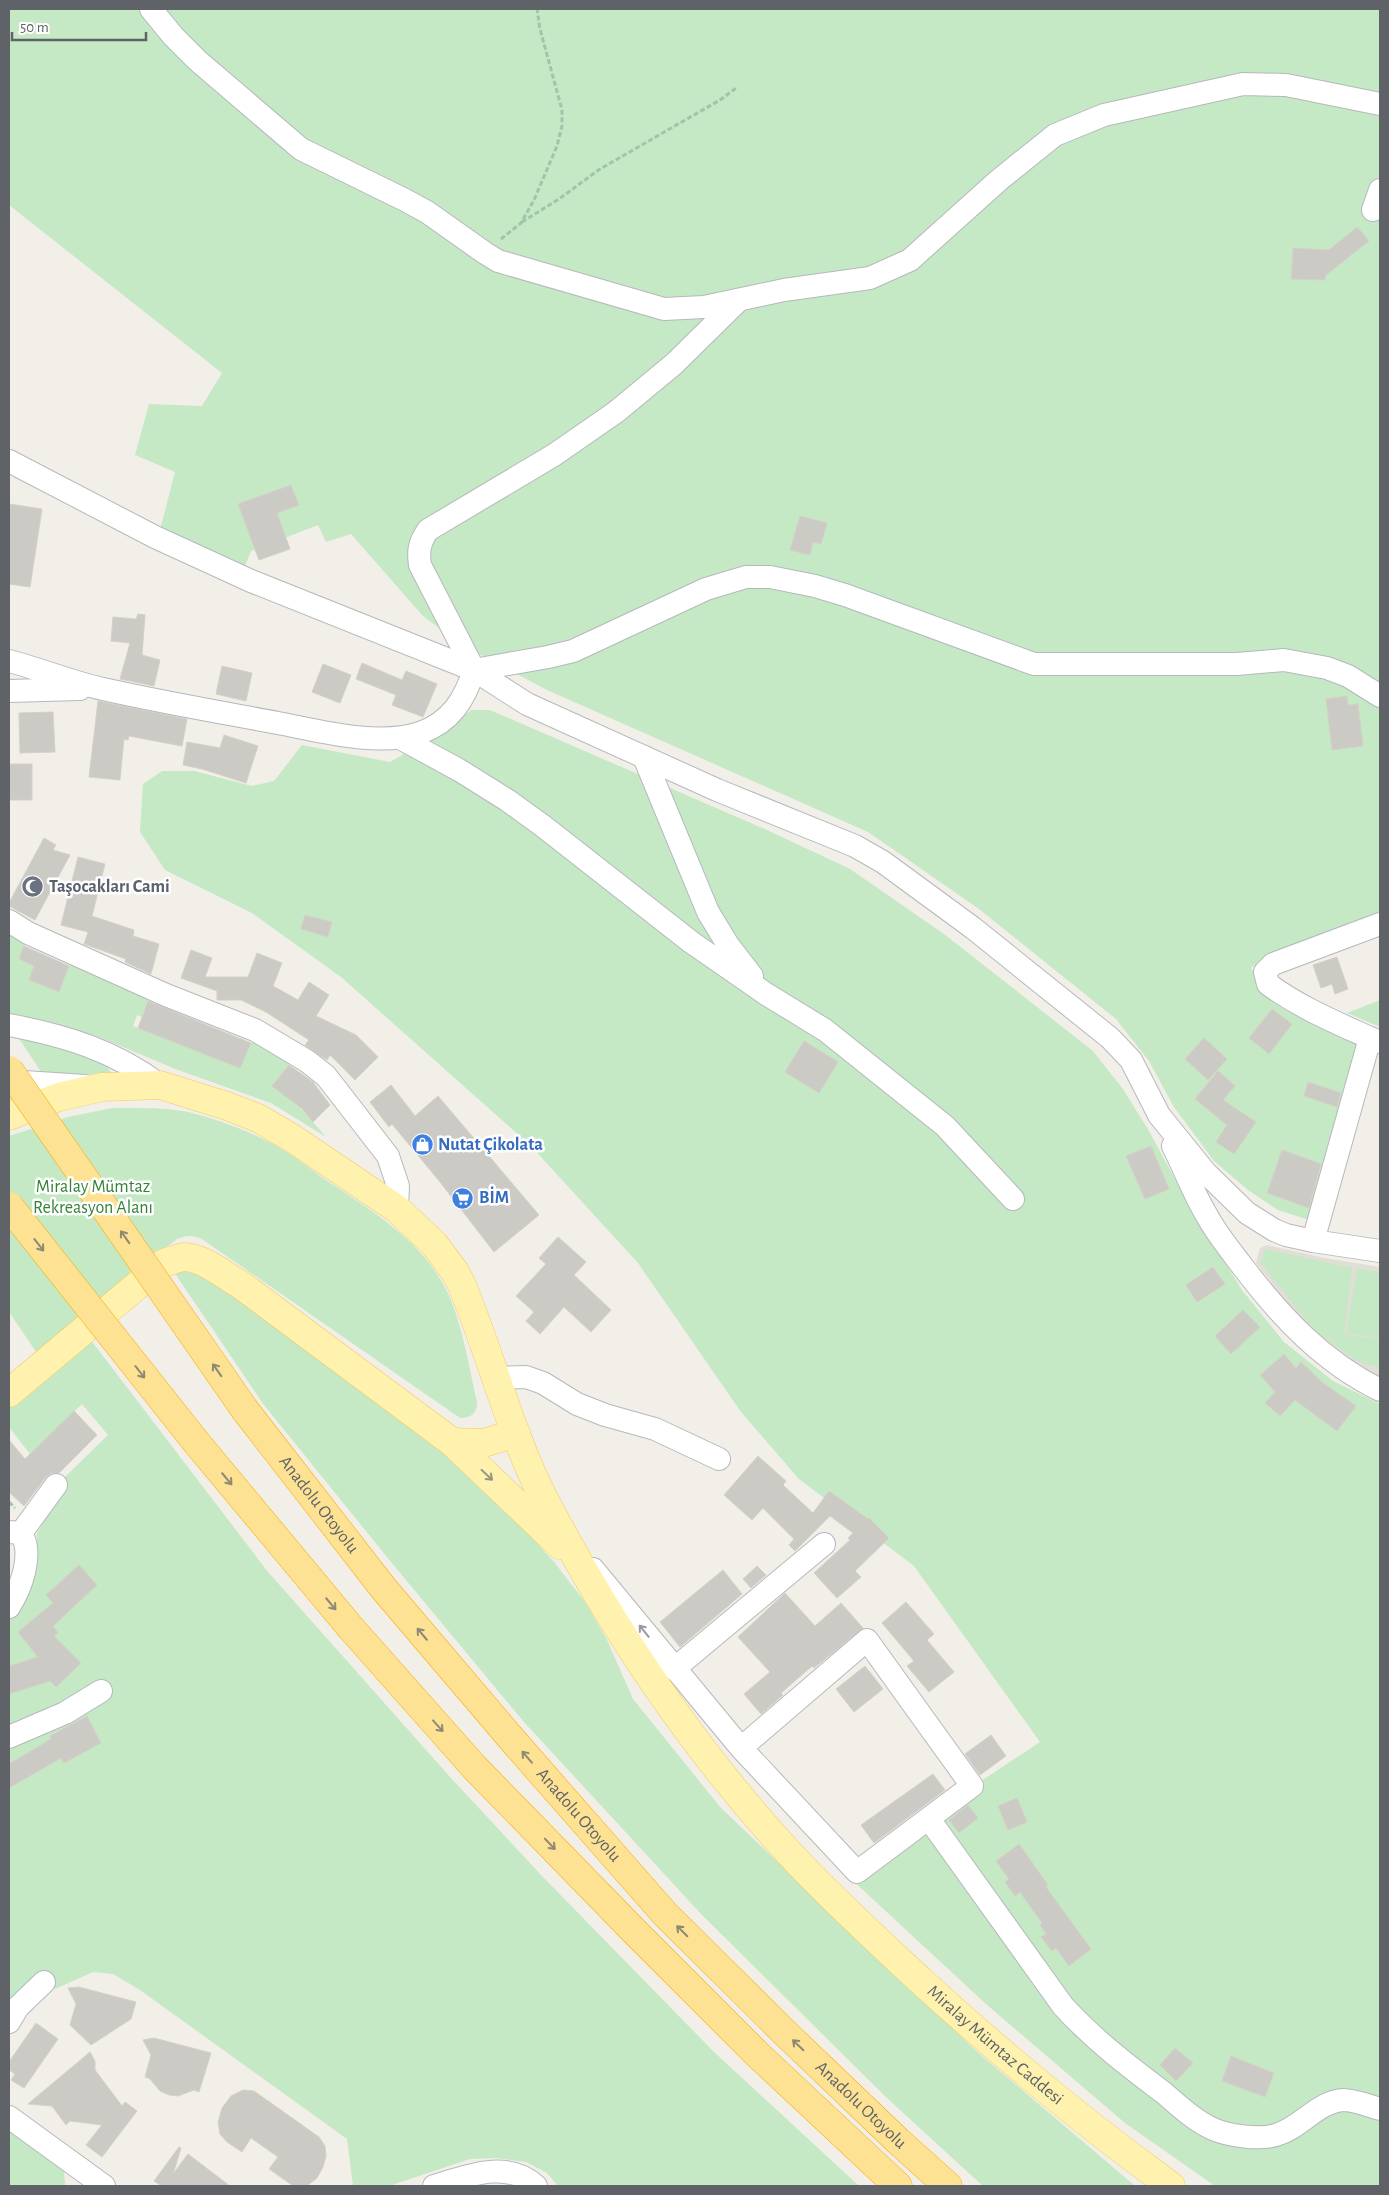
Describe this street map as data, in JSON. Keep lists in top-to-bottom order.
{
  "streets": {
    "highway": ["Anadolu Otoyolu"],
    "main road": ["Miralay Mümtaz Caddesi"]
  },
  "parks": ["Miralay Mümtaz Rekreasyon Alanı"],
  "places": {
    "mosque": ["Taşocakları Cami"],
    "shop": ["Nutat Çikolata"],
    "supermarket": ["BİM"]
  },
  "scale_bar": "50 m"
}
